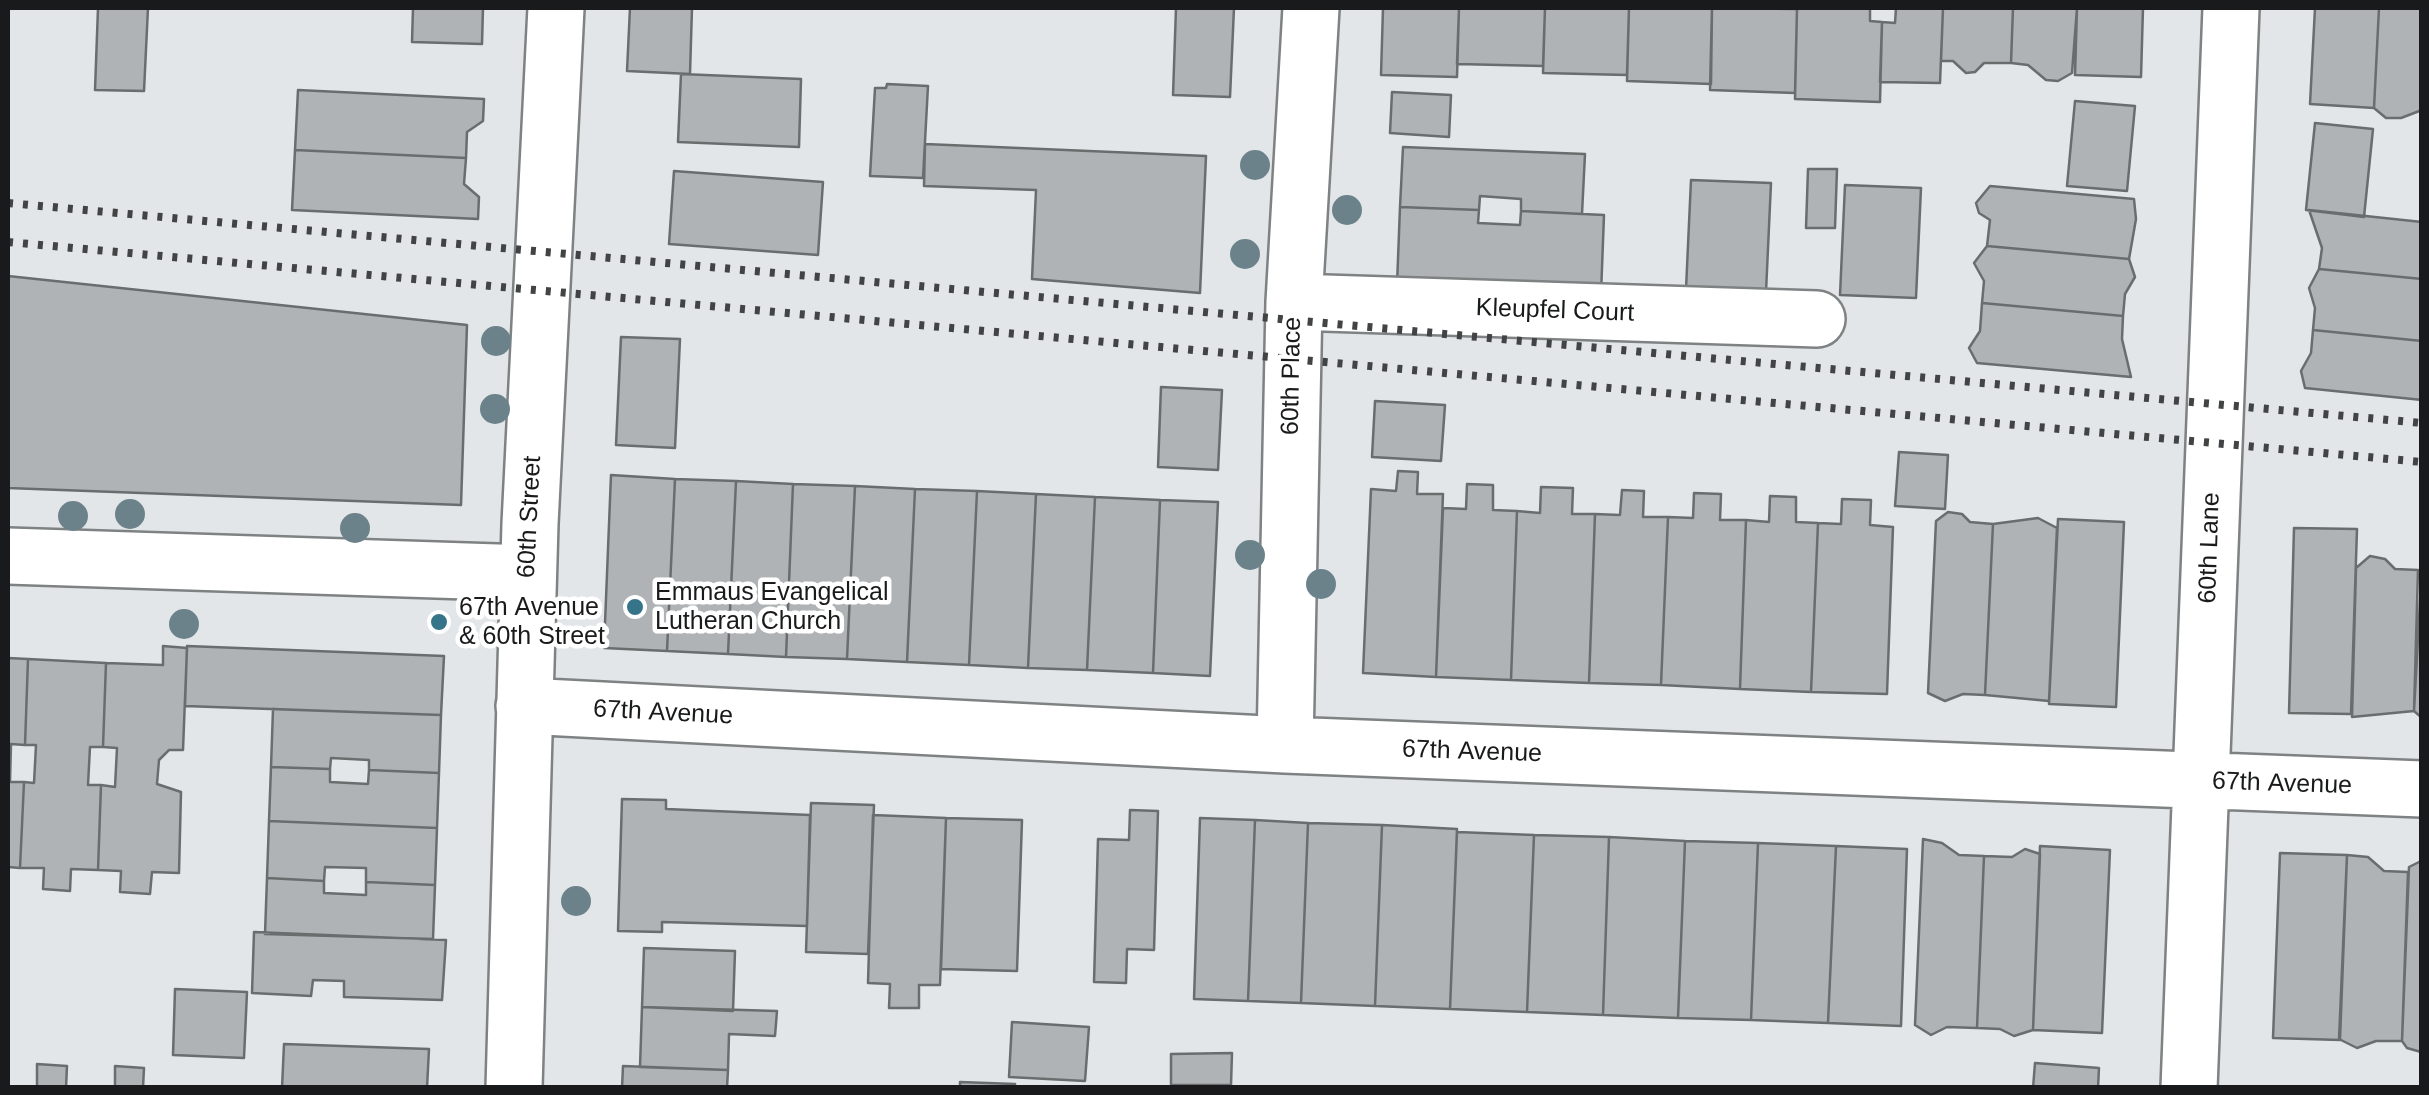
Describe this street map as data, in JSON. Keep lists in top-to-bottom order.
{
  "streets": {
    "street": [
      "Kleupfel Court",
      "60th Place",
      "60th Street",
      "60th Lane",
      "67th Avenue"
    ]
  },
  "crossings": [
    ["Kleupfel Court", "60th Place"],
    ["60th Place", "67th Avenue"],
    ["60th Street", "67th Avenue"],
    ["60th Lane", "67th Avenue"]
  ],
  "places": ["Emmaus Evangelical Lutheran Church", "67th Avenue & 60th Street"]
}
